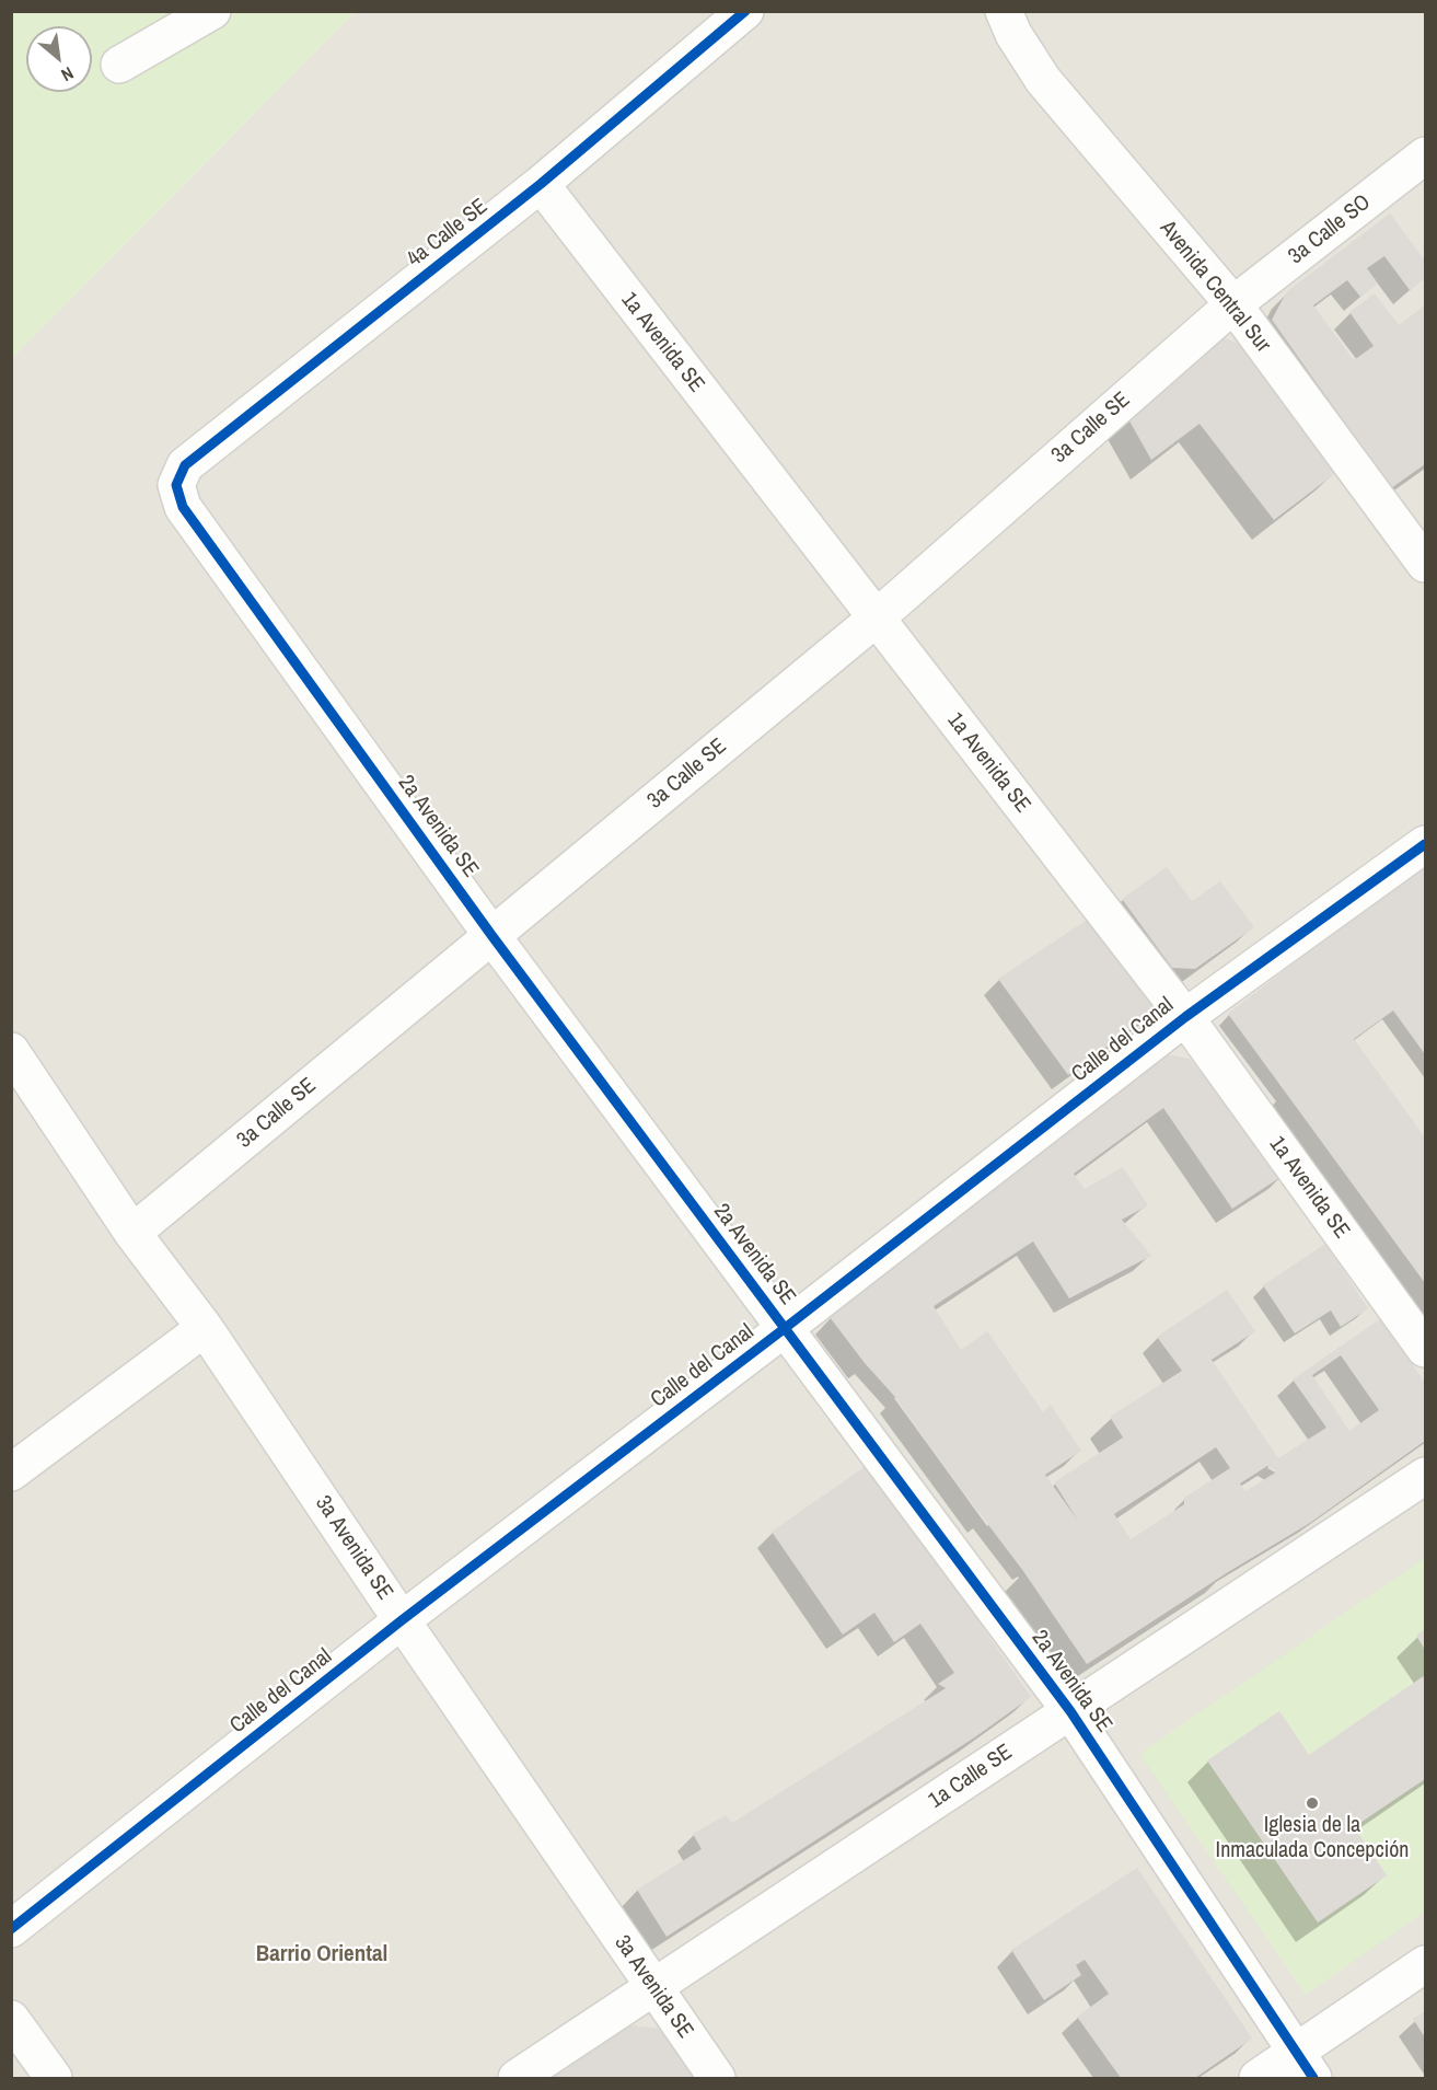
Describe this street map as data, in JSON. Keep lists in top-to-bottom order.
{
  "streets": {
    "street": [
      "3a Calle SO",
      "4a Calle SE",
      "Avenida Central Sur",
      "1a Avenida SE",
      "3a Calle SE",
      "2a Avenida SE",
      "Calle del Canal",
      "3a Avenida SE",
      "1a Calle SE"
    ]
  },
  "crossings": [
    ["3a Calle SO", "Avenida Central Sur"],
    ["3a Calle SO", "3a Calle SE"],
    ["4a Calle SE", "1a Avenida SE"],
    ["4a Calle SE", "2a Avenida SE"],
    ["Avenida Central Sur", "3a Calle SE"],
    ["1a Avenida SE", "3a Calle SE"],
    ["1a Avenida SE", "Calle del Canal"],
    ["3a Calle SE", "2a Avenida SE"],
    ["3a Calle SE", "3a Avenida SE"],
    ["2a Avenida SE", "Calle del Canal"],
    ["2a Avenida SE", "1a Calle SE"],
    ["Calle del Canal", "3a Avenida SE"],
    ["3a Avenida SE", "1a Calle SE"]
  ],
  "districts": ["Barrio Oriental"],
  "places": ["Iglesia de la Inmaculada Concepción"],
  "north": "bottom right"
}
